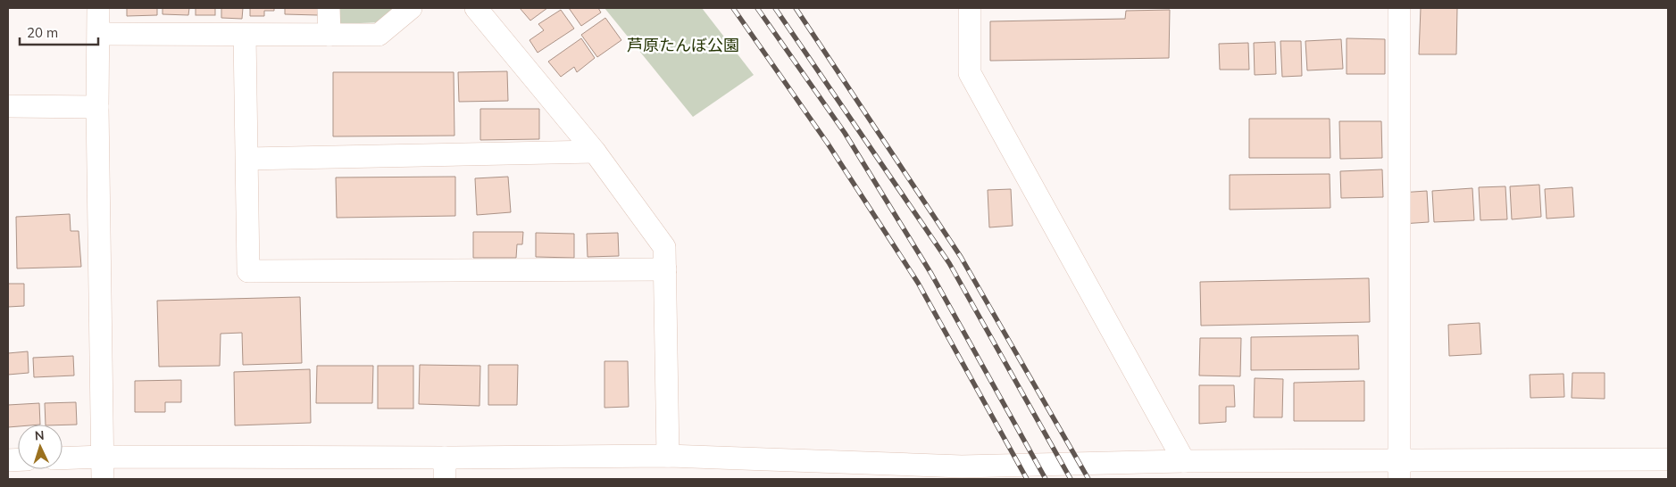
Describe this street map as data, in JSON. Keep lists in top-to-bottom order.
{
  "parks": ["芦原たんぼ公園"],
  "scale_bar": "20 m",
  "north": "top"
}
